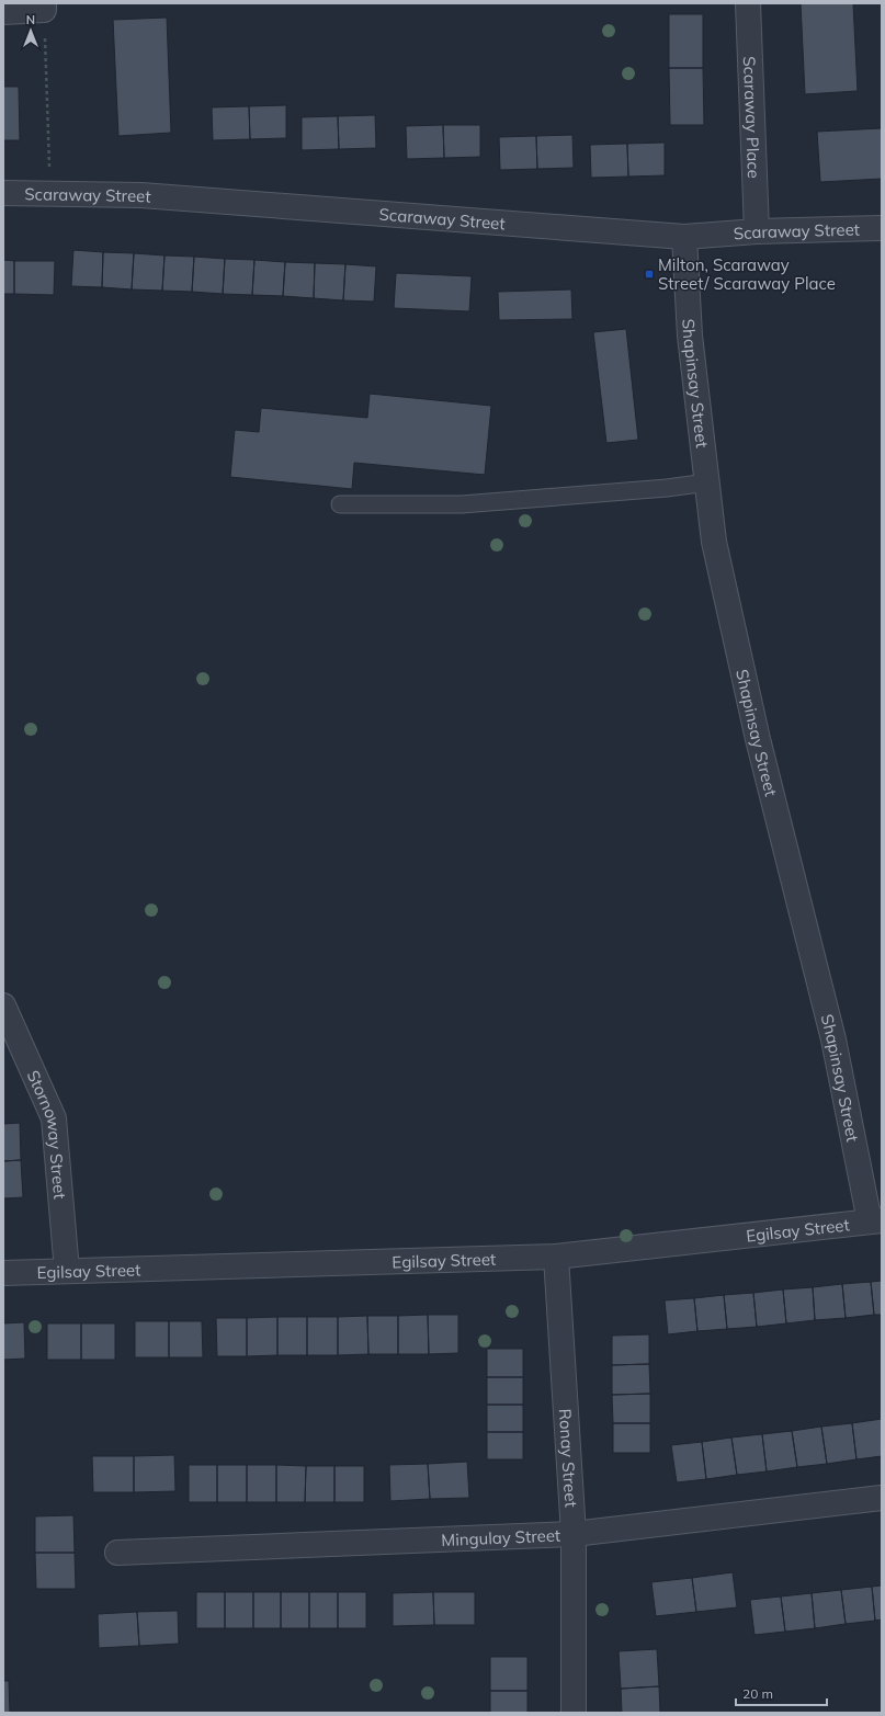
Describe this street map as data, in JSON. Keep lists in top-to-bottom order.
{
  "streets": {
    "street": [
      "Scaraway Place",
      "Scaraway Street",
      "Shapinsay Street",
      "Stornoway Street",
      "Egilsay Street",
      "Ronay Street",
      "Mingulay Street"
    ]
  },
  "crossings": [
    ["Scaraway Place", "Scaraway Street"],
    ["Scaraway Street", "Shapinsay Street"],
    ["Shapinsay Street", "Egilsay Street"],
    ["Stornoway Street", "Egilsay Street"],
    ["Egilsay Street", "Ronay Street"],
    ["Ronay Street", "Mingulay Street"]
  ],
  "places": {
    "transit": ["Milton, Scaraway Street/ Scaraway Place"]
  },
  "scale_bar": "20 m",
  "north": "top"
}
